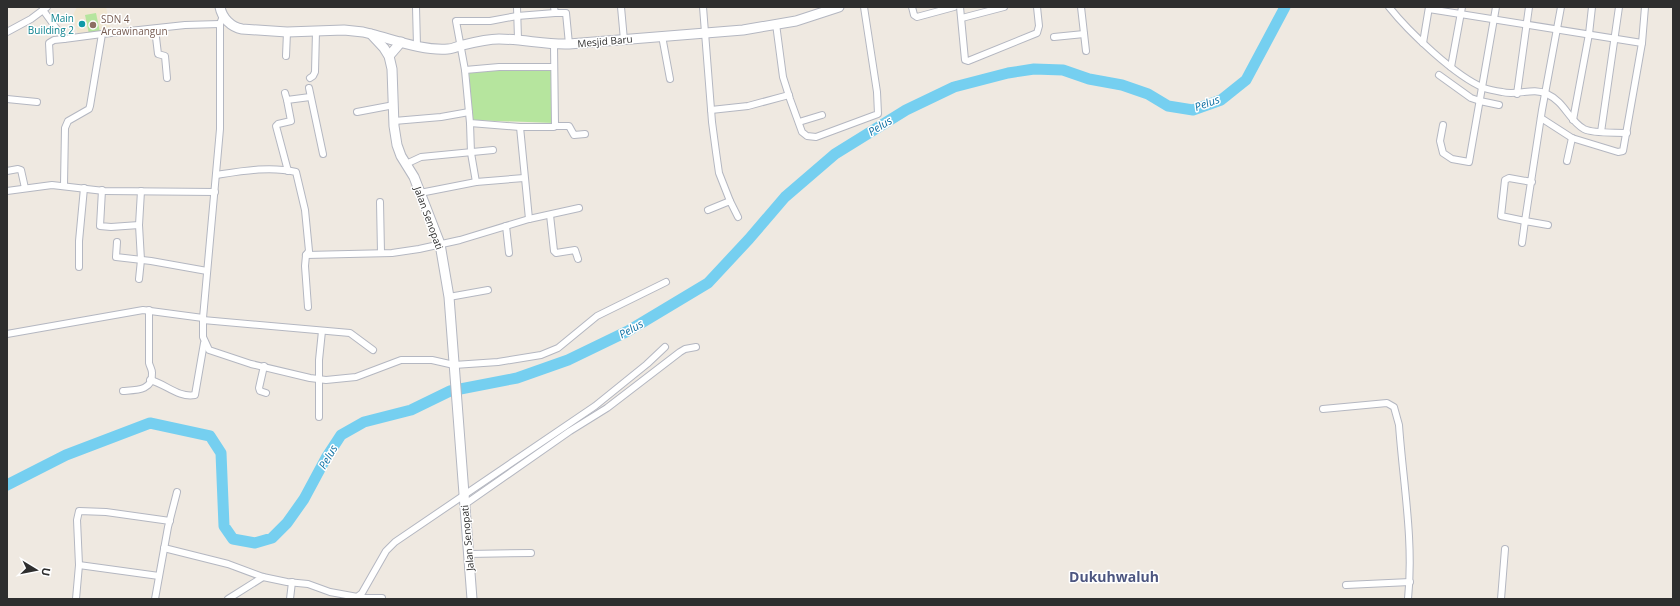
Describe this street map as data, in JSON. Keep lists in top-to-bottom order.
{
  "streets": {
    "main road": ["Mesjid Baru", "Jalan Senopati"]
  },
  "crossings": [
    ["Mesjid Baru", "Jalan Senopati"]
  ],
  "districts": ["Dukuhwaluh"],
  "water": ["Pelus"],
  "places": ["Main Building 2", "SDN 4 Arcawinangun"],
  "north": "right"
}
